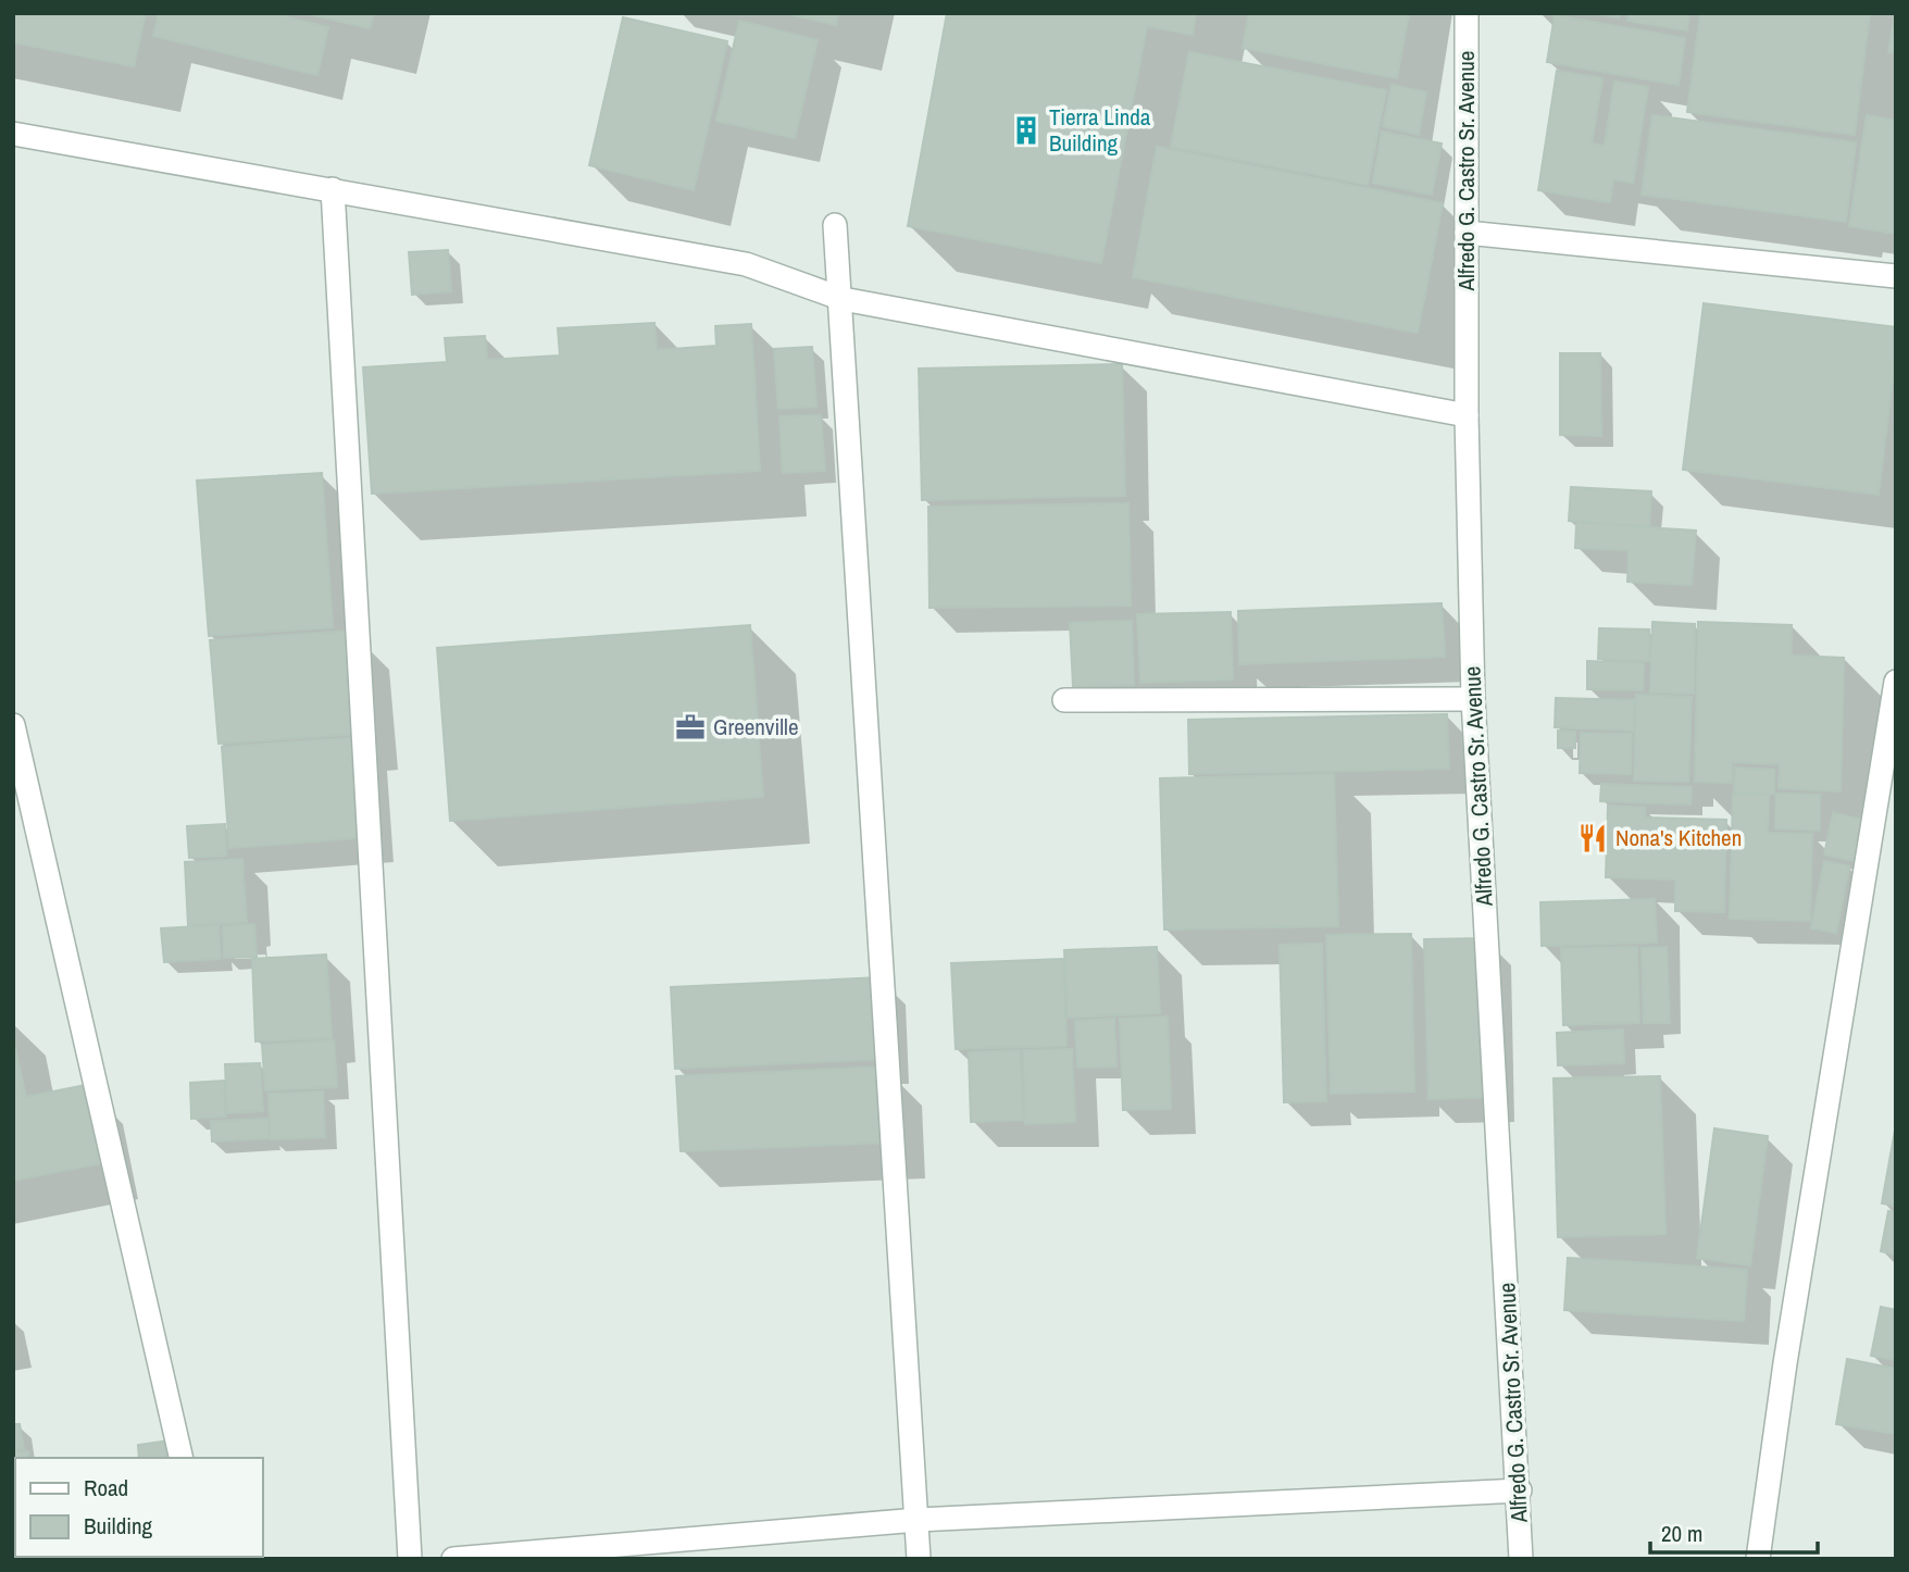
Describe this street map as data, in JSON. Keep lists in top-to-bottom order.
{
  "streets": {
    "street": ["Alfredo G. Castro Sr. Avenue"]
  },
  "places": {
    "building": ["Tierra Linda Building"],
    "office": ["Greenville"],
    "restaurant": ["Nona's Kitchen"]
  },
  "legend": ["Road", "Building"],
  "scale_bar": "20 m"
}
